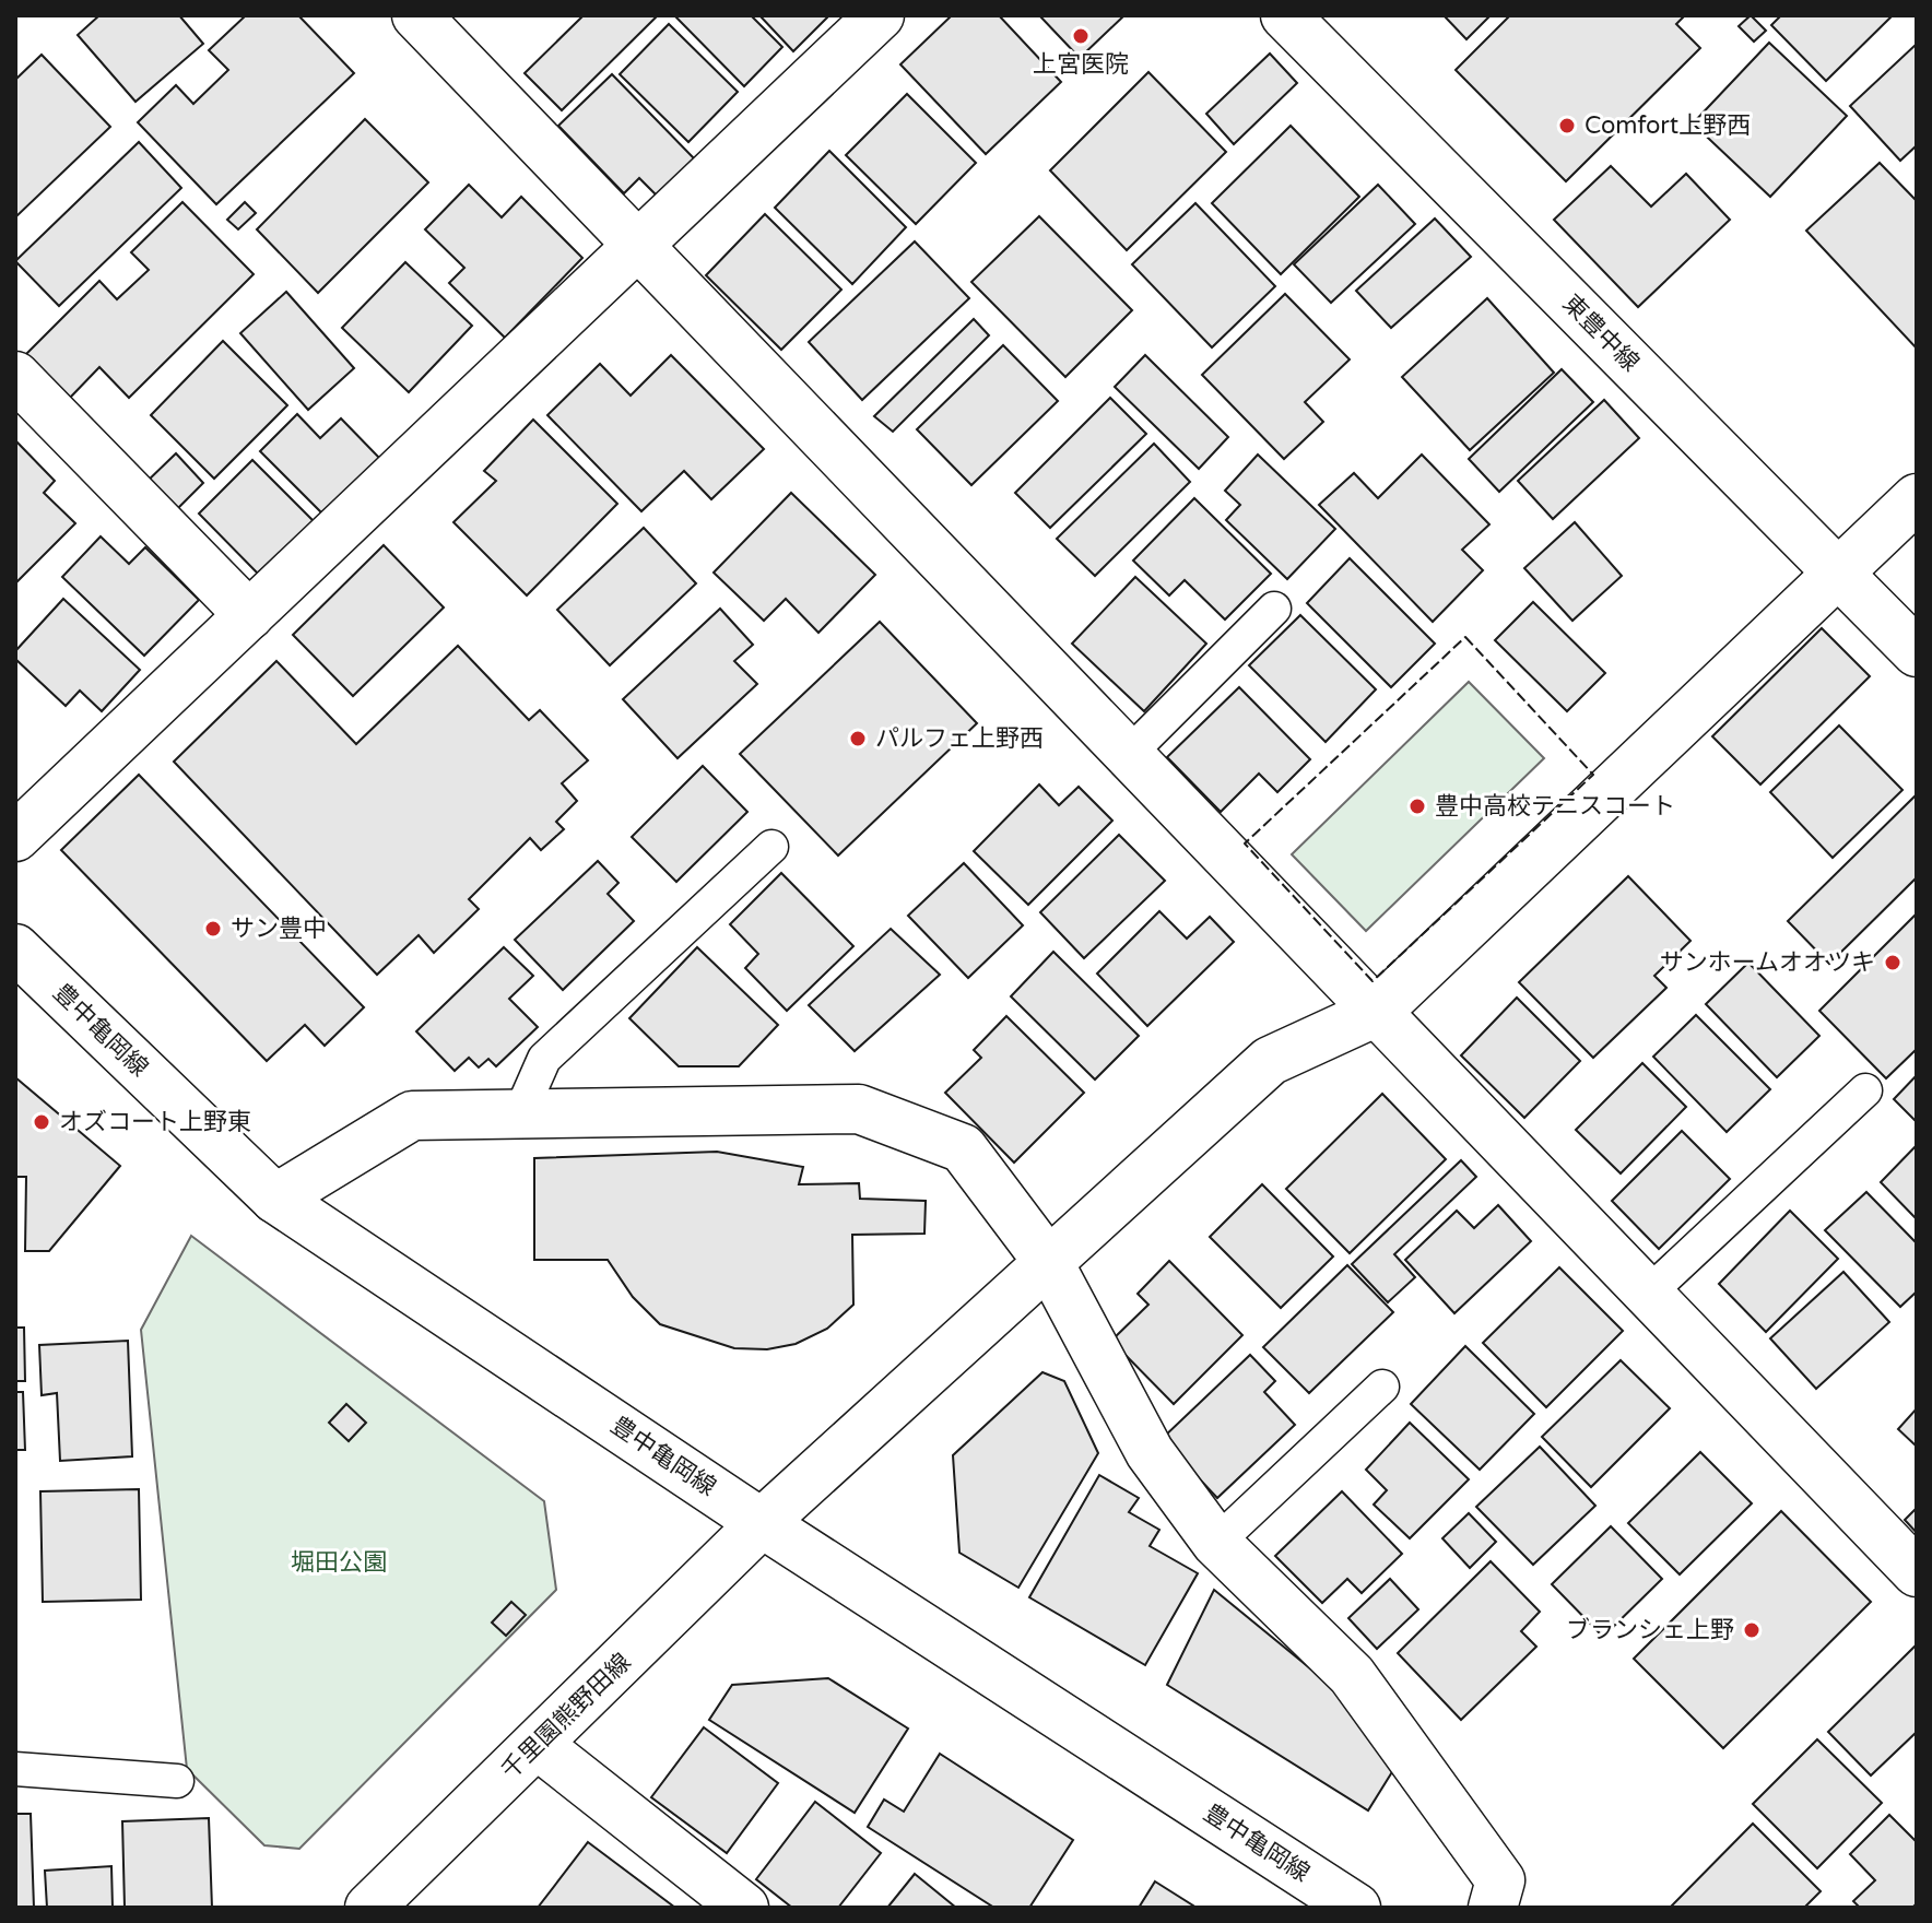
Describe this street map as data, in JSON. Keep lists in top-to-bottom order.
{
  "streets": {
    "street": ["東豊中線", "豊中亀岡線", "千里園熊野田線"]
  },
  "crossings": [
    ["東豊中線", "千里園熊野田線"],
    ["豊中亀岡線", "千里園熊野田線"]
  ],
  "parks": ["堀田公園"],
  "places": [
    "上宮医院",
    "Comfort上野西",
    "パルフェ上野西",
    "豊中高校テニスコート",
    "サン豊中",
    "サンホームオオツキ",
    "オズコート上野東",
    "ブランシェ上野"
  ]
}
